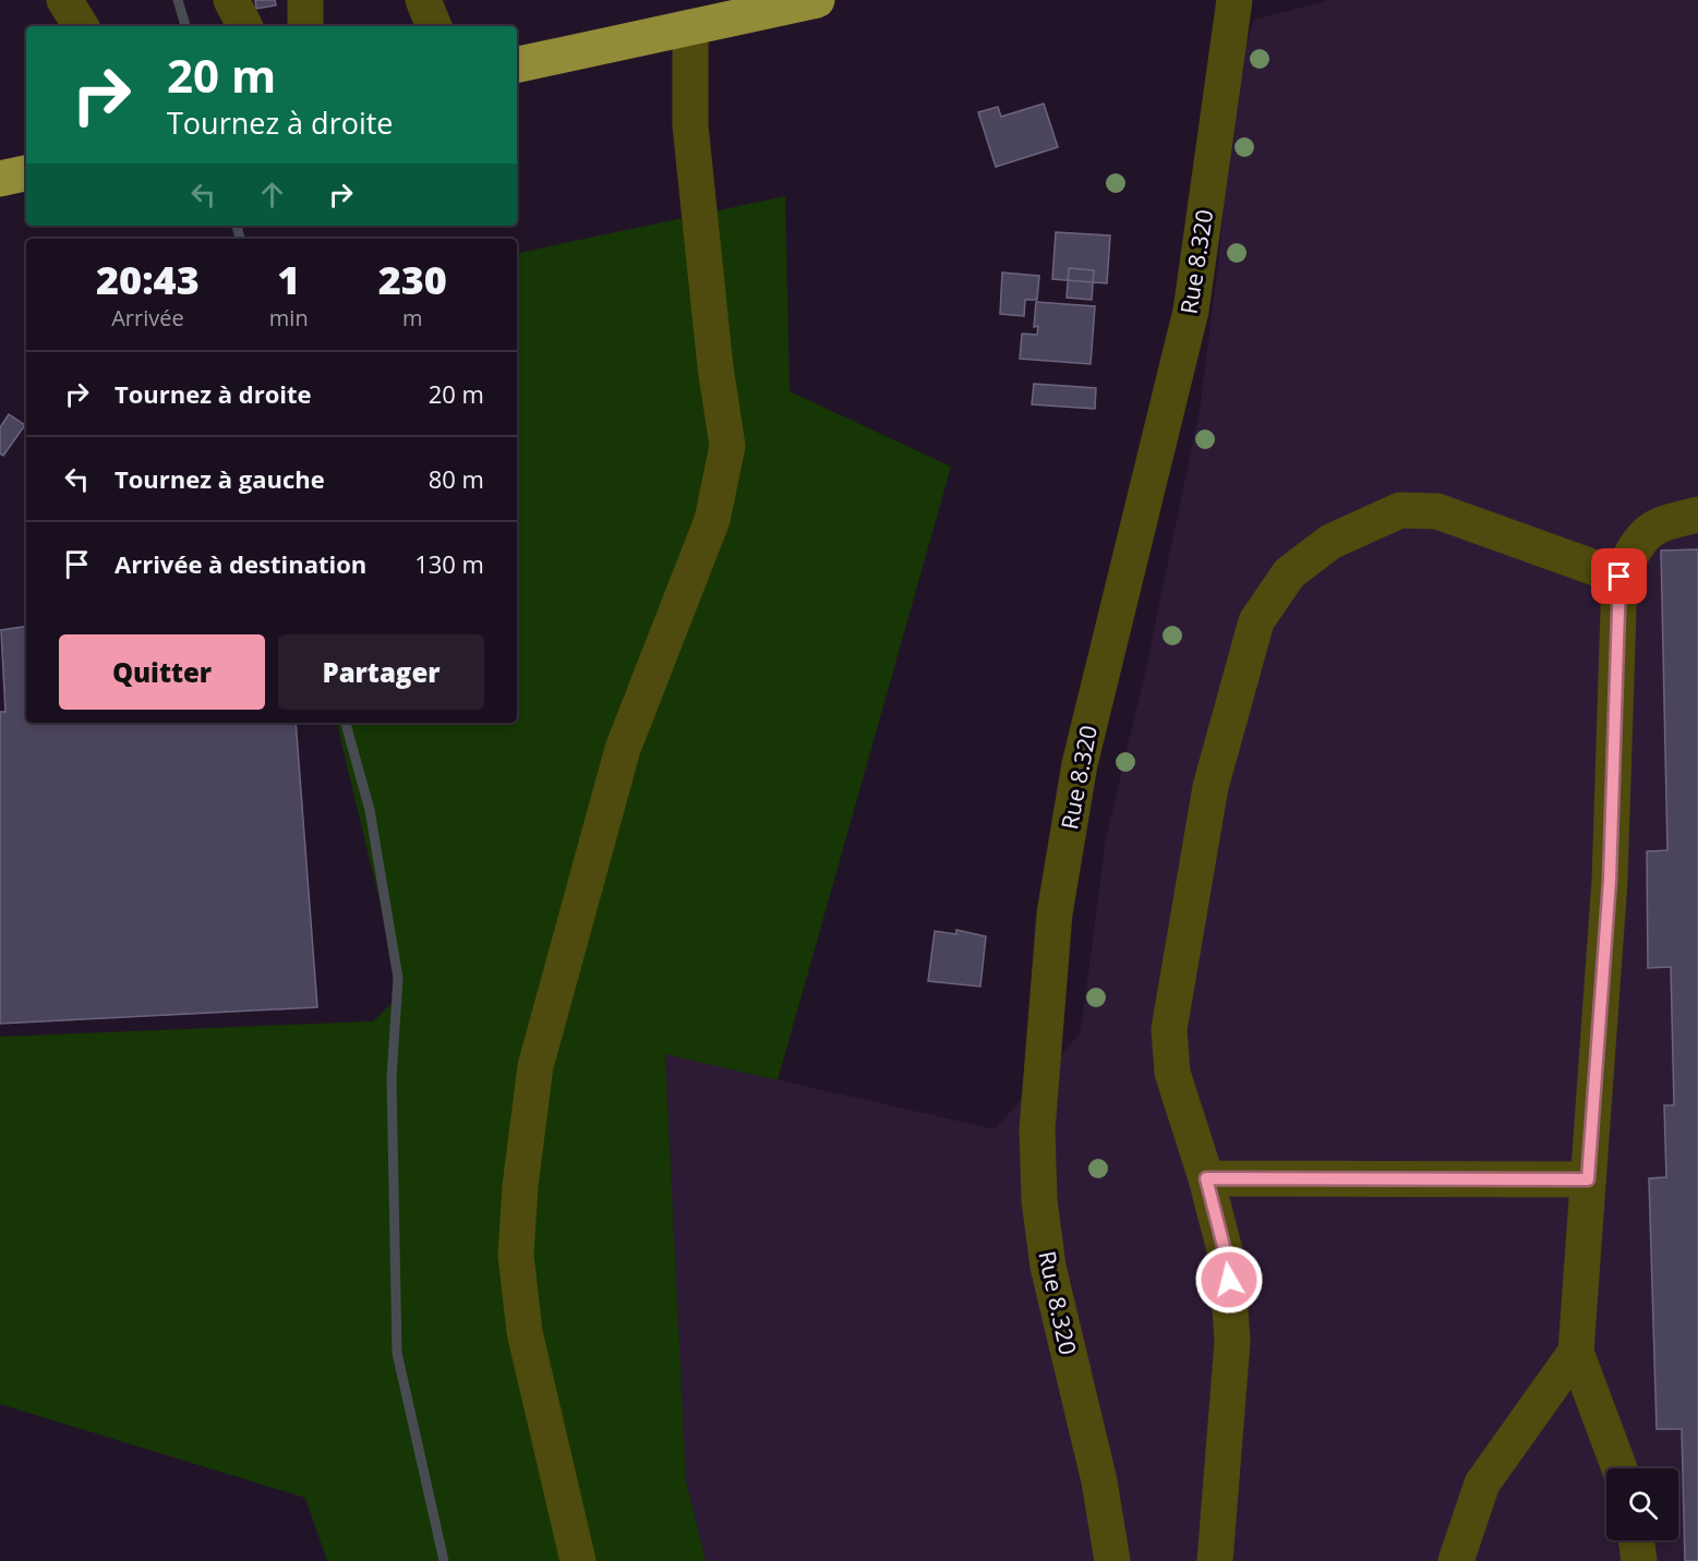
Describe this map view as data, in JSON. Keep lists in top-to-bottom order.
{
  "streets": {
    "street": ["Rue 8.320"]
  },
  "page": {
    "turn": ["20 m", "Tournez à droite"],
    "eta": [
      "20:43",
      "Arrivée",
      "1",
      "min",
      "230",
      "m"
    ],
    "list": [
      {
        "name": "Tournez à droite",
        "value": "20 m"
      },
      {
        "name": "Tournez à gauche",
        "value": "80 m"
      },
      {
        "name": "Arrivée à destination",
        "value": "130 m"
      }
    ],
    "buttons": ["Quitter", "Partager"]
  }
}
